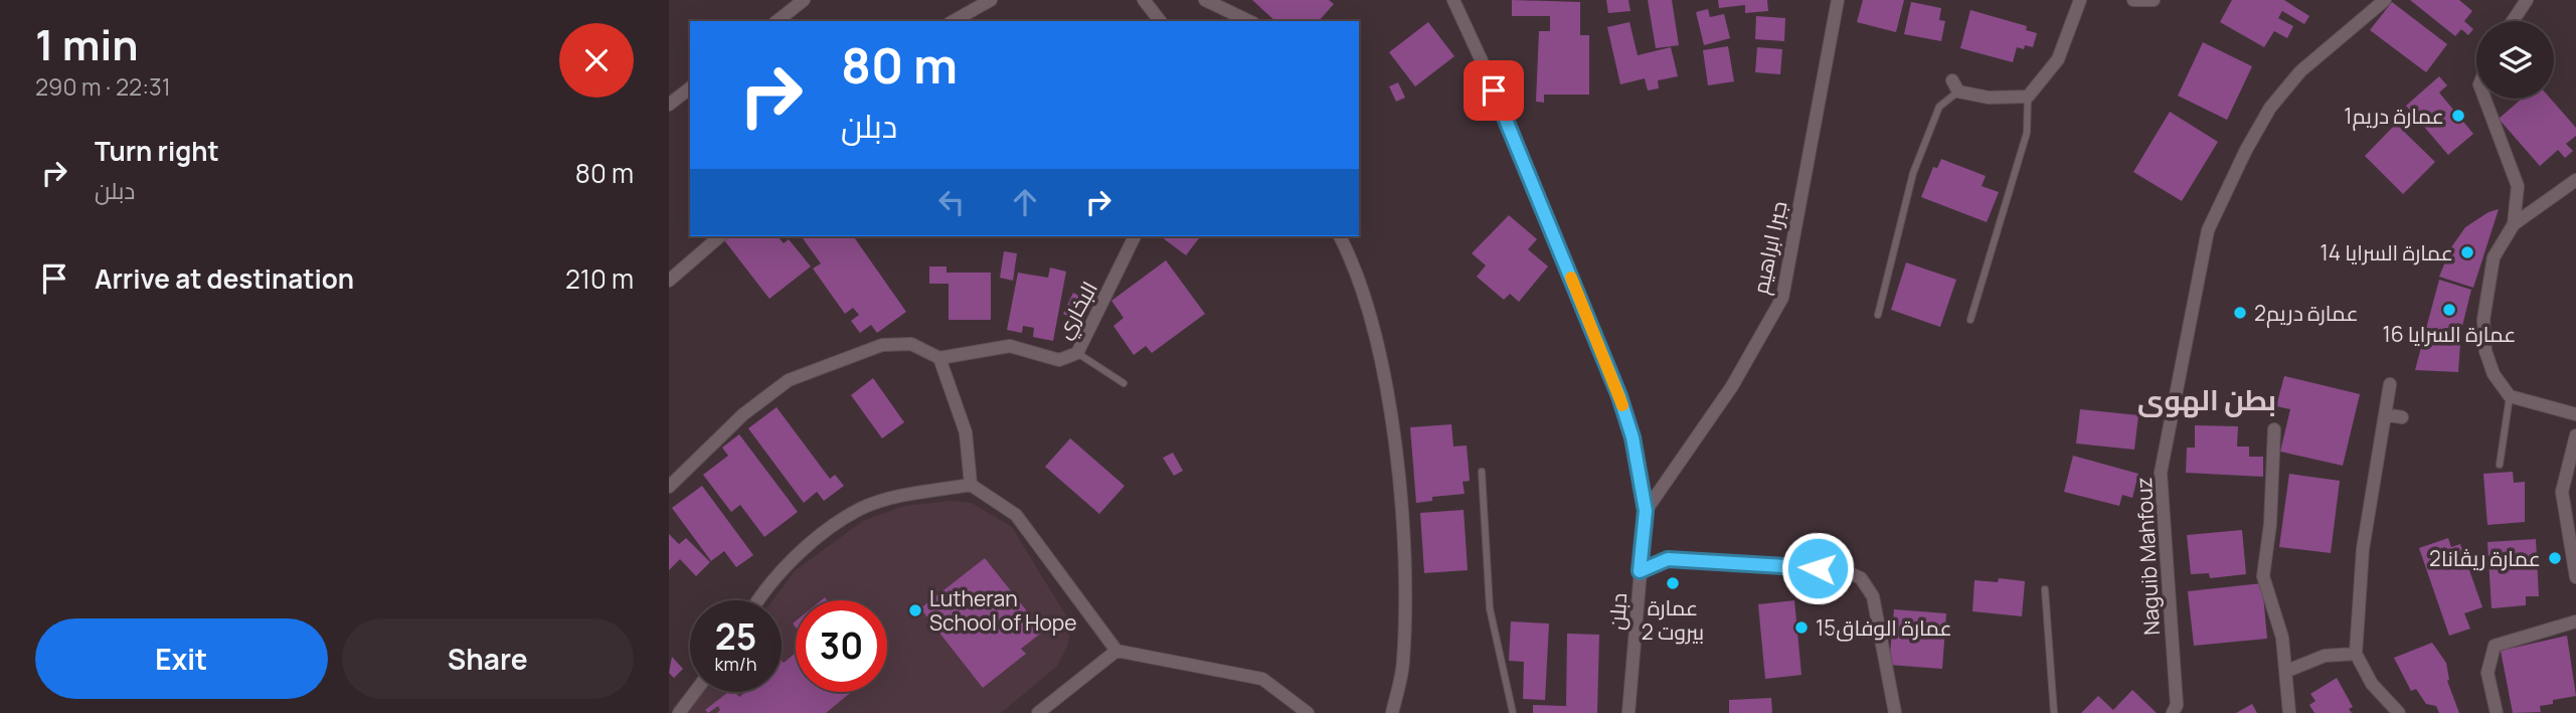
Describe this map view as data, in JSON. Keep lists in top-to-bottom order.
{
  "streets": {
    "street": [
      "جبرا ابراهيم",
      "البخاري",
      "Naguib Mahfouz",
      "دبلن"
    ]
  },
  "crossings": [
    ["جبرا ابراهيم", "دبلن"]
  ],
  "districts": ["بطن الهوى"],
  "places": [
    "عمارة دريم1",
    "عمارة السرايا 14",
    "عمارة السرايا 16",
    "عمارة دريم2",
    "عمارة ريڤانا2",
    "عمارة بيروت 2",
    "Lutheran School of Hope",
    "عمارة الوفاق15"
  ],
  "page": {
    "heading": ["1 min", "290 m · 22:31"],
    "turn": ["80 m", "دبلن"],
    "list": [
      {
        "name": "Turn right",
        "note": "دبلن",
        "value": "80 m"
      },
      {
        "name": "Arrive at destination",
        "value": "210 m"
      }
    ],
    "speed": "25 km/h",
    "limit": "30",
    "buttons": ["Exit", "Share"]
  }
}
